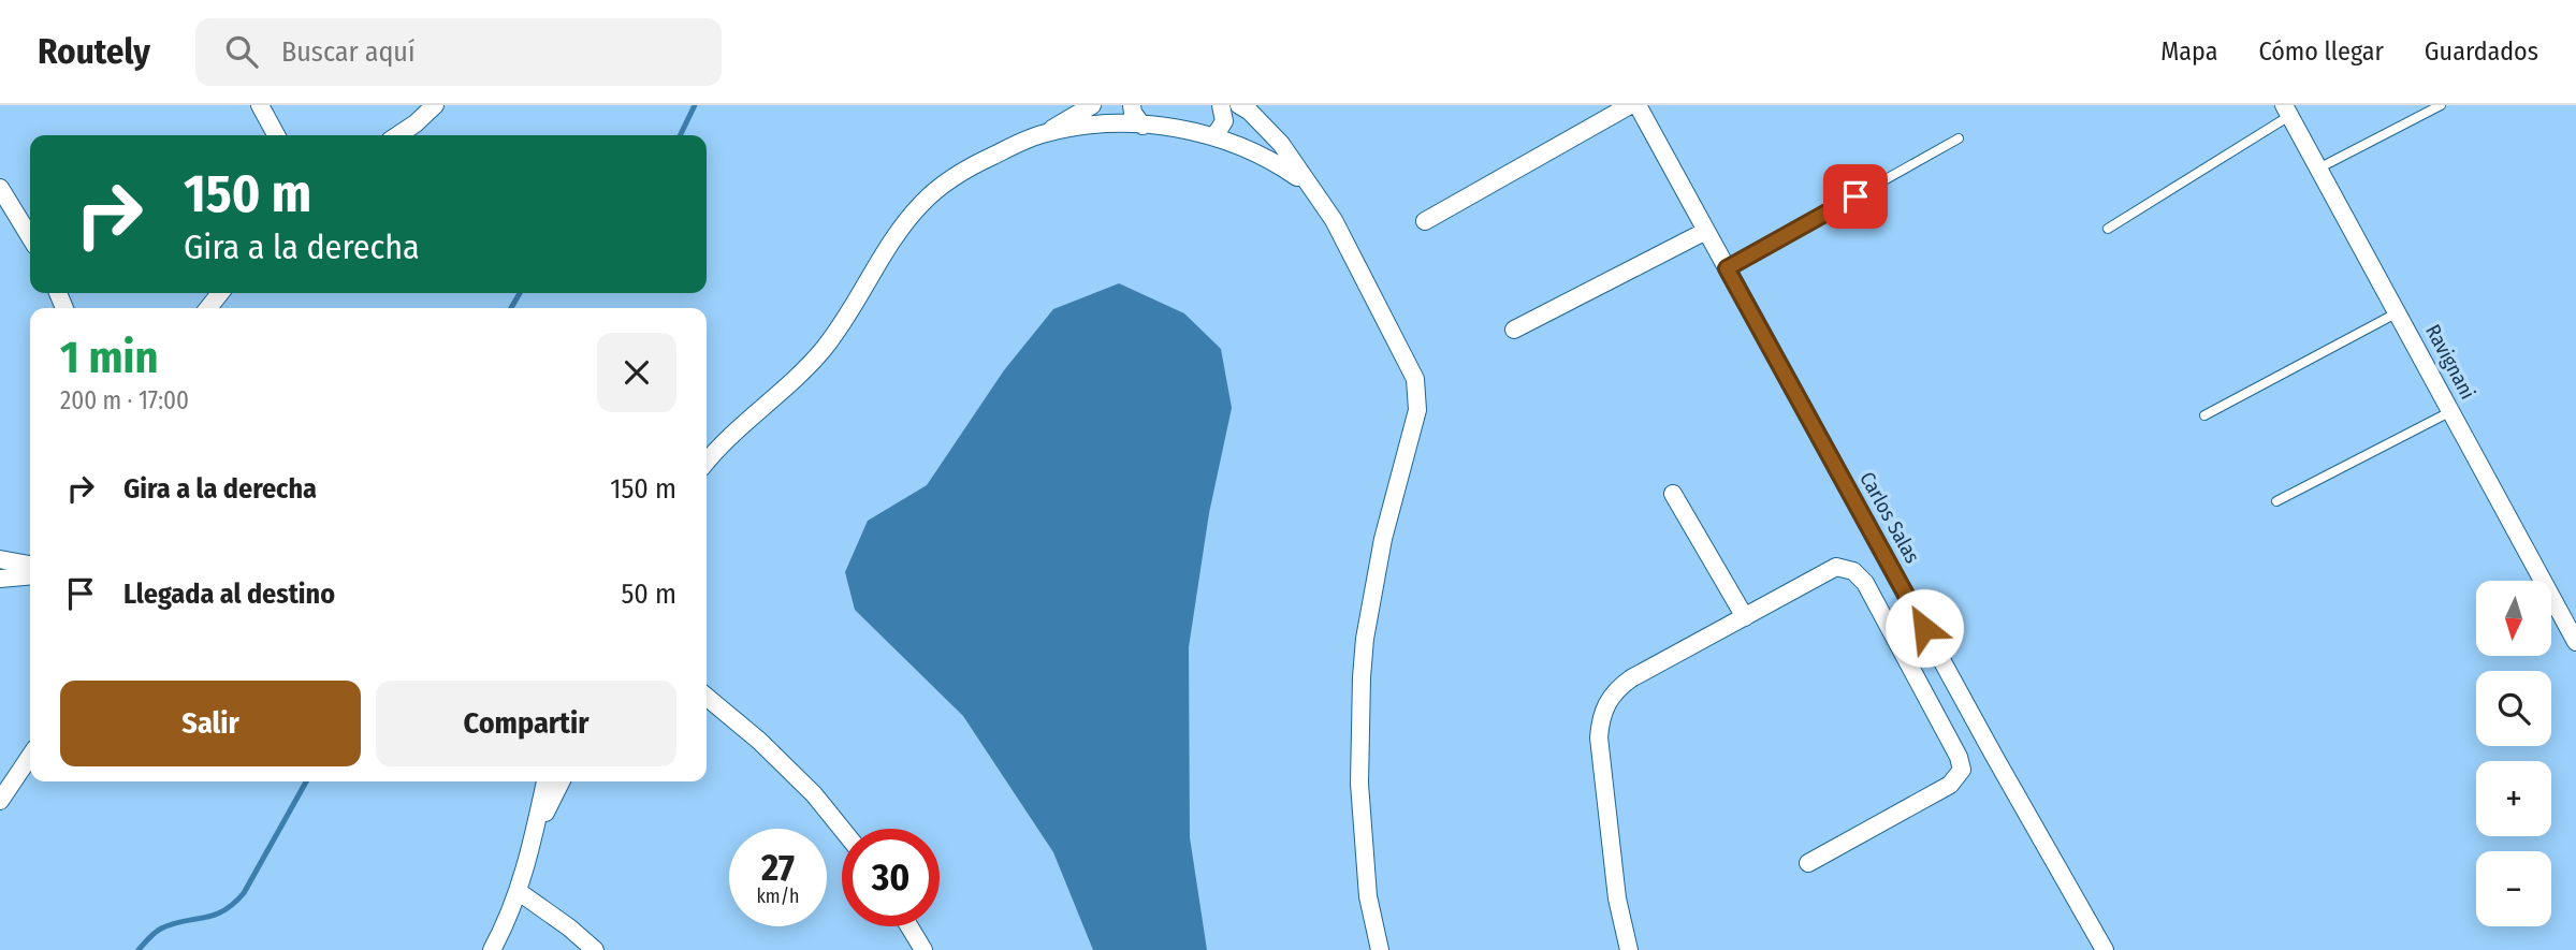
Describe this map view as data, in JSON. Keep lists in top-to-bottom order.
{
  "streets": {
    "street": ["Ravignani", "Carlos Salas"]
  },
  "north": "bottom",
  "page": {
    "header": "Routely",
    "search": "Buscar aquí",
    "nav": ["Mapa", "Cómo llegar", "Guardados"],
    "turn": ["150 m", "Gira a la derecha"],
    "heading": ["1 min", "200 m · 17:00"],
    "list": [
      {
        "name": "Gira a la derecha",
        "value": "150 m"
      },
      {
        "name": "Llegada al destino",
        "value": "50 m"
      }
    ],
    "map_buttons": ["+", "−"],
    "buttons": ["Salir", "Compartir"],
    "speed": "27 km/h",
    "limit": "30"
  }
}
